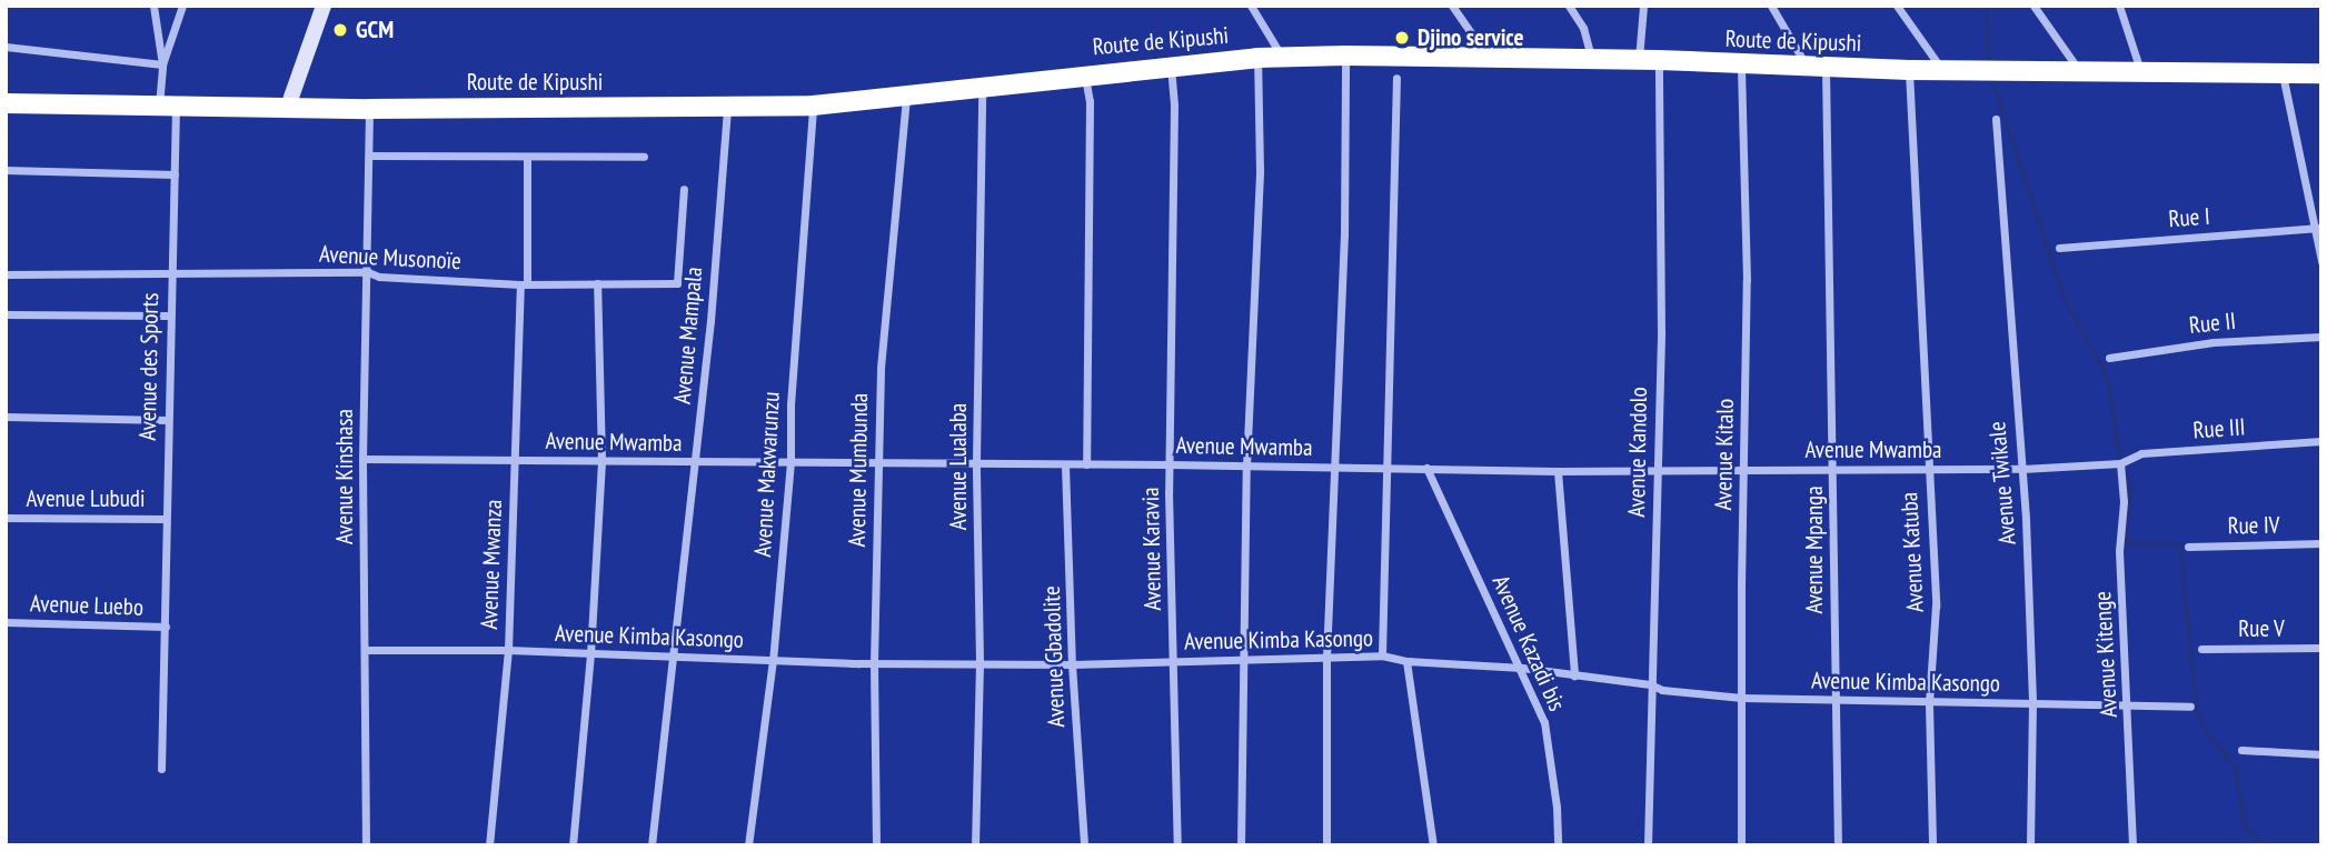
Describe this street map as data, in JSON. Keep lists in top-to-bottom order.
{
  "streets": {
    "highway": ["Route de Kipushi"],
    "street": [
      "Rue I",
      "Avenue Musonoïe",
      "Rue II",
      "Avenue Mampala",
      "Avenue des Sports",
      "Rue III",
      "Avenue Mwamba",
      "Avenue Kandolo",
      "Avenue Kitalo",
      "Avenue Lualaba",
      "Avenue Mumbunda",
      "Avenue Makwarunzu",
      "Avenue Kinshasa",
      "Avenue Twikale",
      "Avenue Lubudi",
      "Rue IV",
      "Avenue Karavia",
      "Avenue Mpanga",
      "Avenue Katuba",
      "Avenue Mwanza",
      "Avenue Luebo",
      "Rue V",
      "Avenue Kimba Kasongo",
      "Avenue Kazadi bis",
      "Avenue Kitenge",
      "Avenue Gbadolite"
    ]
  },
  "crossings": [
    ["Route de Kipushi", "Avenue Mampala"],
    ["Route de Kipushi", "Avenue des Sports"],
    ["Route de Kipushi", "Avenue Kandolo"],
    ["Route de Kipushi", "Avenue Kitalo"],
    ["Route de Kipushi", "Avenue Lualaba"],
    ["Route de Kipushi", "Avenue Mumbunda"],
    ["Route de Kipushi", "Avenue Makwarunzu"],
    ["Route de Kipushi", "Avenue Kinshasa"],
    ["Route de Kipushi", "Avenue Karavia"],
    ["Route de Kipushi", "Avenue Mpanga"],
    ["Route de Kipushi", "Avenue Katuba"],
    ["Avenue Musonoïe", "Avenue des Sports"],
    ["Avenue Musonoïe", "Avenue Kinshasa"],
    ["Avenue Musonoïe", "Avenue Mwanza"],
    ["Avenue Mampala", "Avenue Mwamba"],
    ["Avenue Mampala", "Avenue Kimba Kasongo"],
    ["Avenue des Sports", "Avenue Lubudi"],
    ["Avenue des Sports", "Avenue Luebo"],
    ["Rue III", "Avenue Mwamba"],
    ["Rue III", "Avenue Kitenge"],
    ["Avenue Mwamba", "Avenue Kandolo"],
    ["Avenue Mwamba", "Avenue Kitalo"],
    ["Avenue Mwamba", "Avenue Lualaba"],
    ["Avenue Mwamba", "Avenue Mumbunda"],
    ["Avenue Mwamba", "Avenue Makwarunzu"],
    ["Avenue Mwamba", "Avenue Kinshasa"],
    ["Avenue Mwamba", "Avenue Twikale"],
    ["Avenue Mwamba", "Avenue Karavia"],
    ["Avenue Mwamba", "Avenue Mpanga"],
    ["Avenue Mwamba", "Avenue Katuba"],
    ["Avenue Mwamba", "Avenue Mwanza"],
    ["Avenue Mwamba", "Avenue Kazadi bis"],
    ["Avenue Mwamba", "Avenue Kitenge"],
    ["Avenue Mwamba", "Avenue Gbadolite"],
    ["Avenue Kandolo", "Avenue Kimba Kasongo"],
    ["Avenue Kitalo", "Avenue Kimba Kasongo"],
    ["Avenue Lualaba", "Avenue Kimba Kasongo"],
    ["Avenue Mumbunda", "Avenue Kimba Kasongo"],
    ["Avenue Makwarunzu", "Avenue Kimba Kasongo"],
    ["Avenue Kinshasa", "Avenue Kimba Kasongo"],
    ["Avenue Twikale", "Avenue Kimba Kasongo"],
    ["Avenue Karavia", "Avenue Kimba Kasongo"],
    ["Avenue Mpanga", "Avenue Kimba Kasongo"],
    ["Avenue Katuba", "Avenue Kimba Kasongo"],
    ["Avenue Mwanza", "Avenue Kimba Kasongo"],
    ["Avenue Kimba Kasongo", "Avenue Kazadi bis"],
    ["Avenue Kimba Kasongo", "Avenue Kitenge"],
    ["Avenue Kimba Kasongo", "Avenue Gbadolite"]
  ],
  "places": ["GCM", "Djino service"]
}
